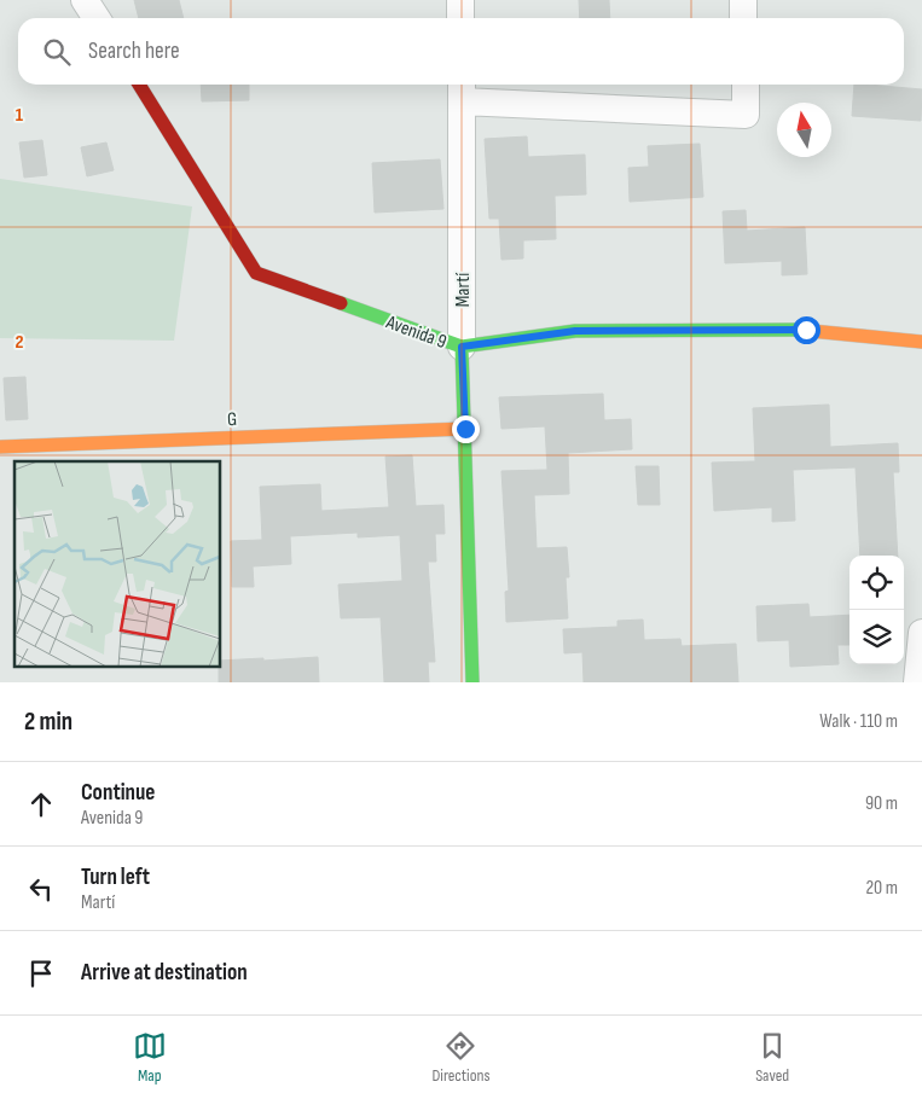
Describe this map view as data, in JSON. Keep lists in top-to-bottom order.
{
  "streets": {
    "street": ["Martí", "Avenida 9", "G"]
  },
  "crossings": [
    ["Martí", "Avenida 9"],
    ["Martí", "G"]
  ],
  "north": "top",
  "page": {
    "search": "Search here",
    "heading": ["2 min", "Walk · 110 m"],
    "list": [
      ["Continue", "Avenida 9", "90 m"],
      ["Turn left", "Martí", "20 m"],
      "Arrive at destination"
    ],
    "nav": ["Map", "Directions", "Saved"]
  },
  "grid": {
    "rows": ["1", "2"]
  }
}
